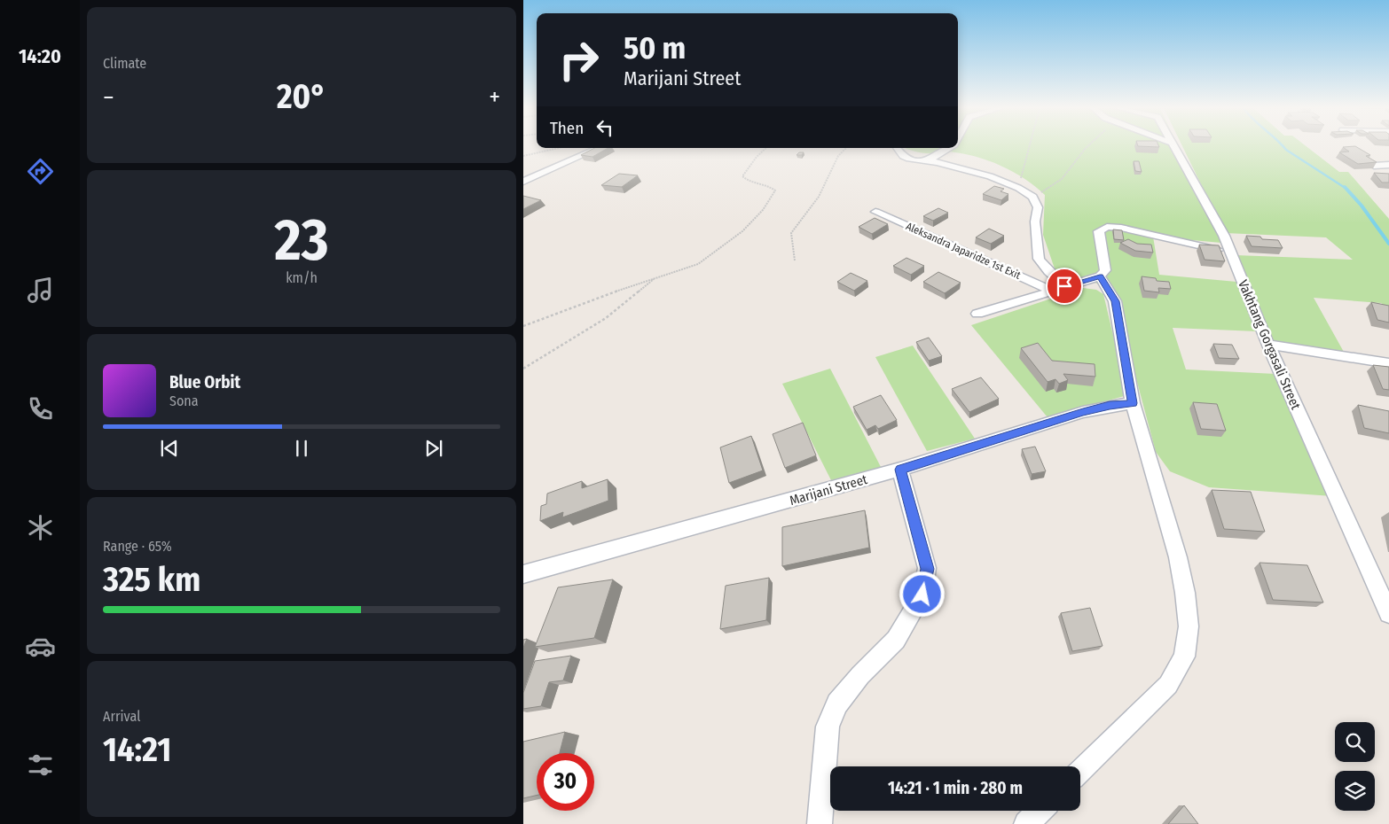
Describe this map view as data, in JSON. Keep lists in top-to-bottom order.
{
  "streets": {
    "street": ["Aleksandra Japaridze 1st Exit", "Vakhtang Gorgasali Street", "Marijani Street"]
  },
  "page": {
    "tabs": "14:20",
    "tile": [
      "Climate",
      ["23", "km/h"],
      ["Range · 65%", "325 km"],
      ["Arrival", "14:21"]
    ],
    "turn": ["50 m", "Marijani Street"],
    "heat": ["−", "20°", "+"],
    "then": "Then",
    "song": ["Blue Orbit", "Sona"],
    "limit": "30",
    "trip": "14:21 · 1 min · 280 m"
  }
}
